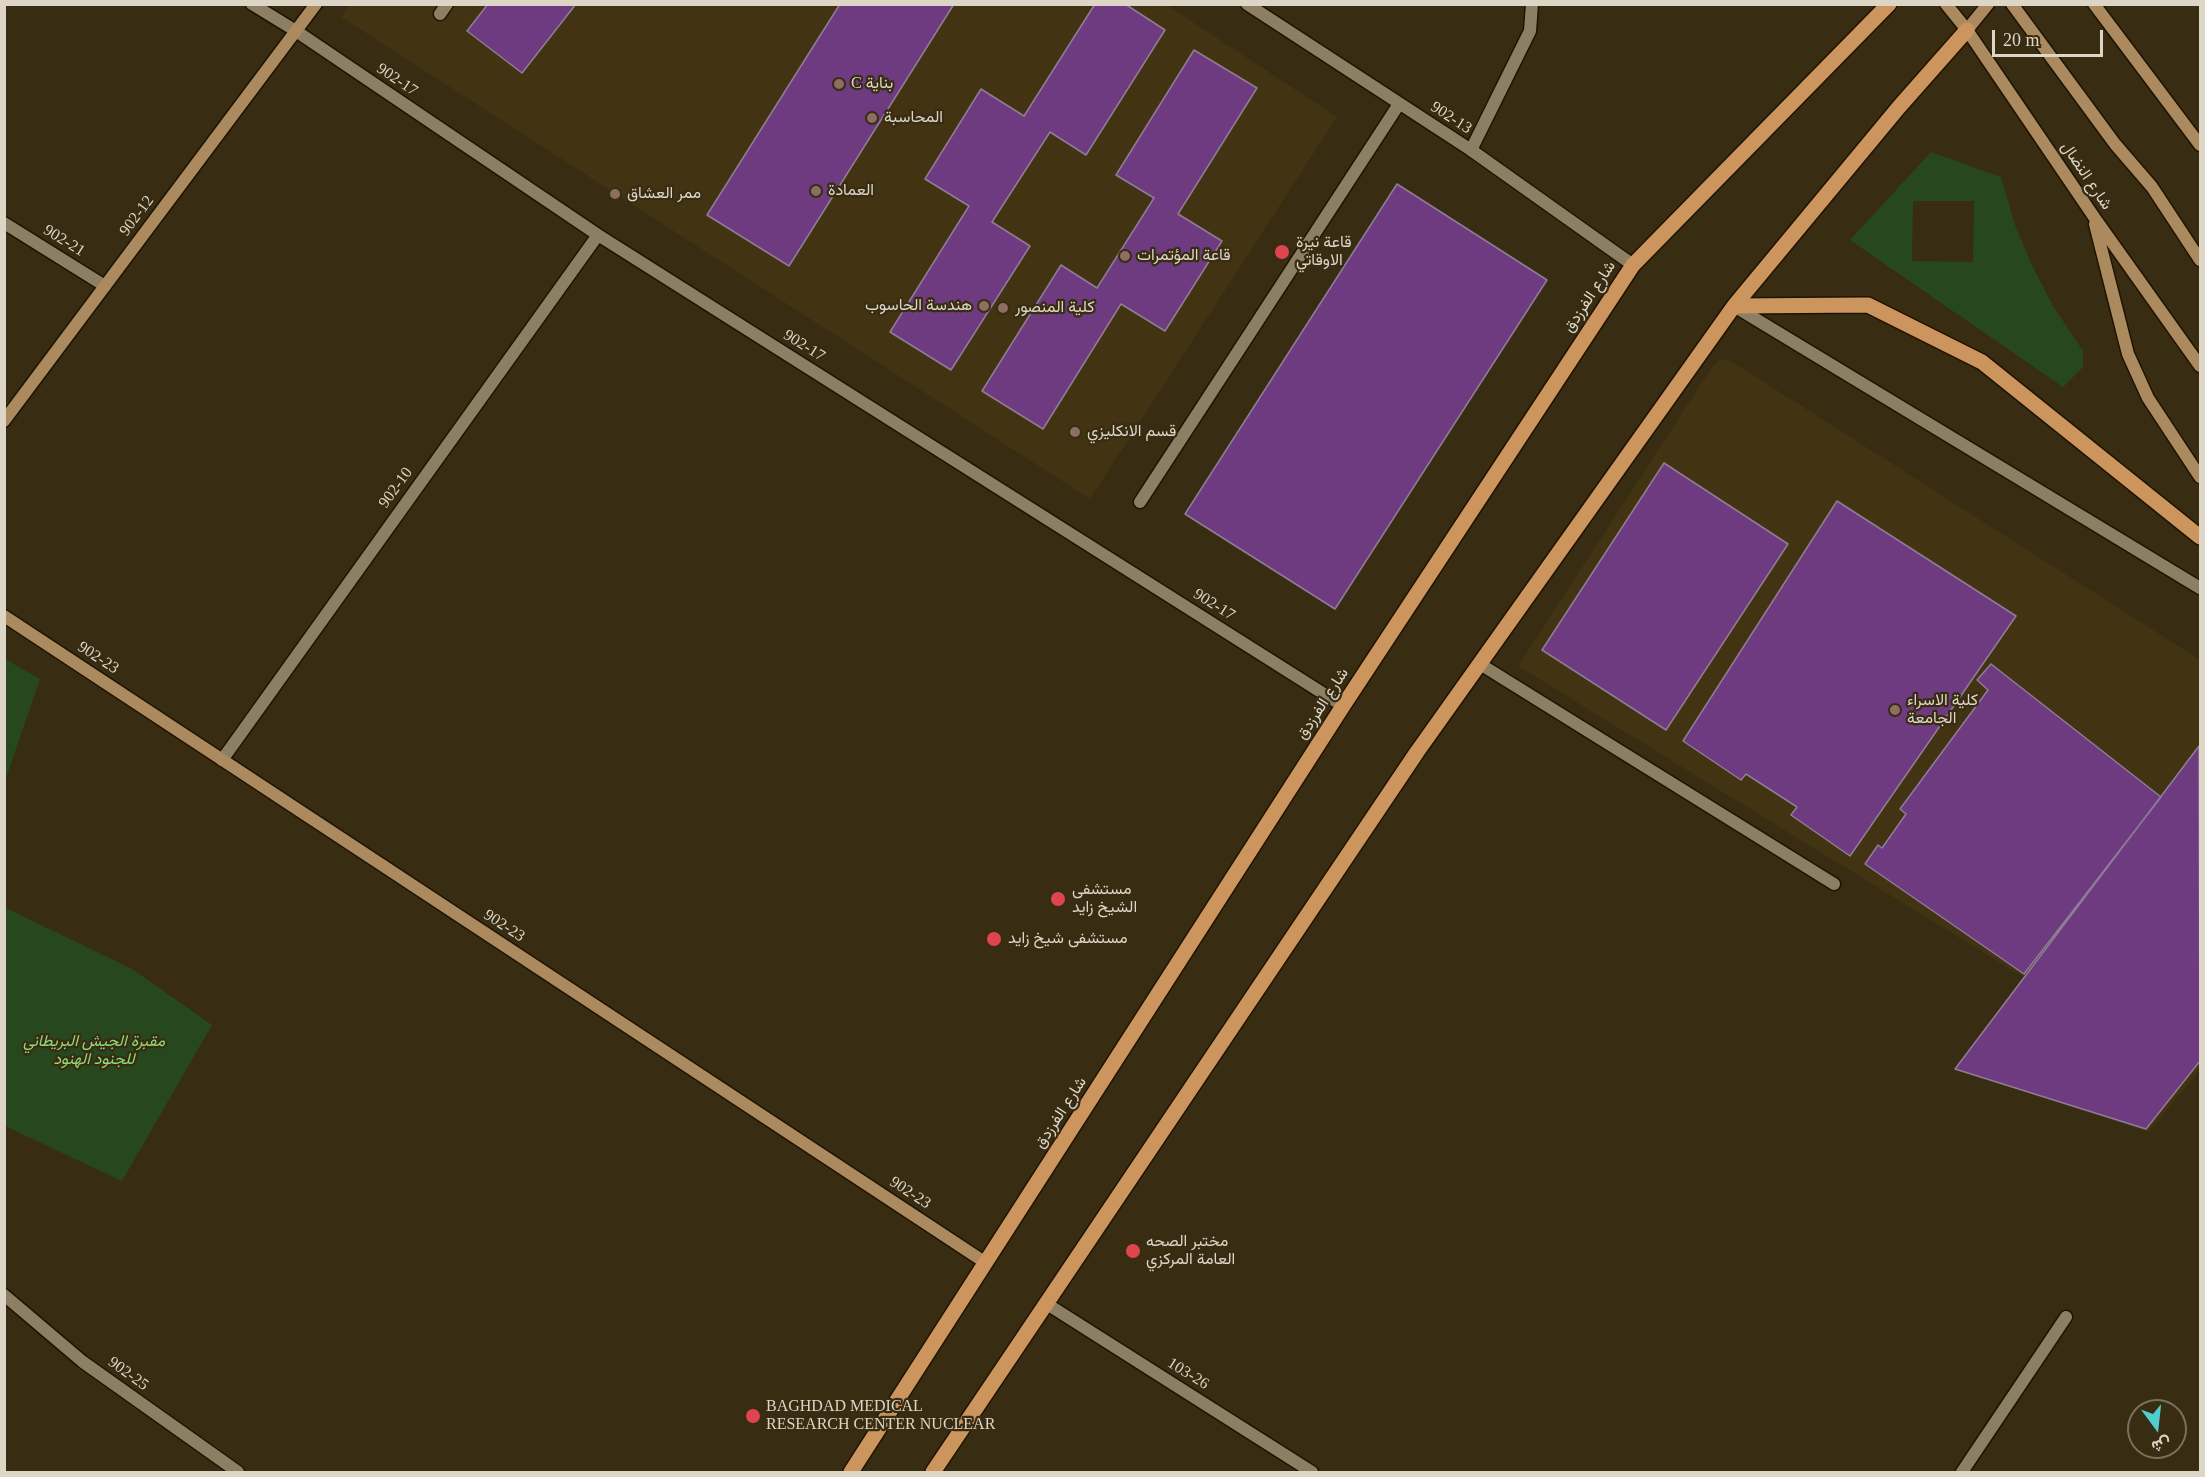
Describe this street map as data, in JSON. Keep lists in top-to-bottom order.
{
  "streets": {
    "main road": ["شارع الفرزدق"],
    "street": [
      "902-17",
      "902-13",
      "شارع النضال",
      "902-12",
      "902-21",
      "902-10",
      "902-23",
      "902-25",
      "103-26"
    ]
  },
  "crossings": [
    ["902-17", "902-12"],
    ["902-17", "شارع الفرزدق"],
    ["902-17", "902-10"],
    ["902-13", "شارع الفرزدق"],
    ["902-12", "902-21"],
    ["شارع الفرزدق", "902-23"],
    ["902-10", "902-23"]
  ],
  "parks": ["مقبرة الجيش البريطاني للجنود الهنود"],
  "places": [
    "C بناية",
    "المحاسبة",
    "العمادة",
    "ممر العشاق",
    "قاعة نيرة الاوقاتي",
    "قاعة المؤتمرات",
    "هندسة الحاسوب",
    "كلية المنصور",
    "قسم الانكليزي",
    "كلية الاسراء الجامعة",
    "مستشفى الشيخ زايد",
    "مستشفى شيخ زايد",
    "مختبر الصحه العامة المركزي",
    "BAGHDAD MEDICAL RESEARCH CENTER NUCLEAR"
  ],
  "scale_bar": "20 m",
  "north": "bottom"
}
